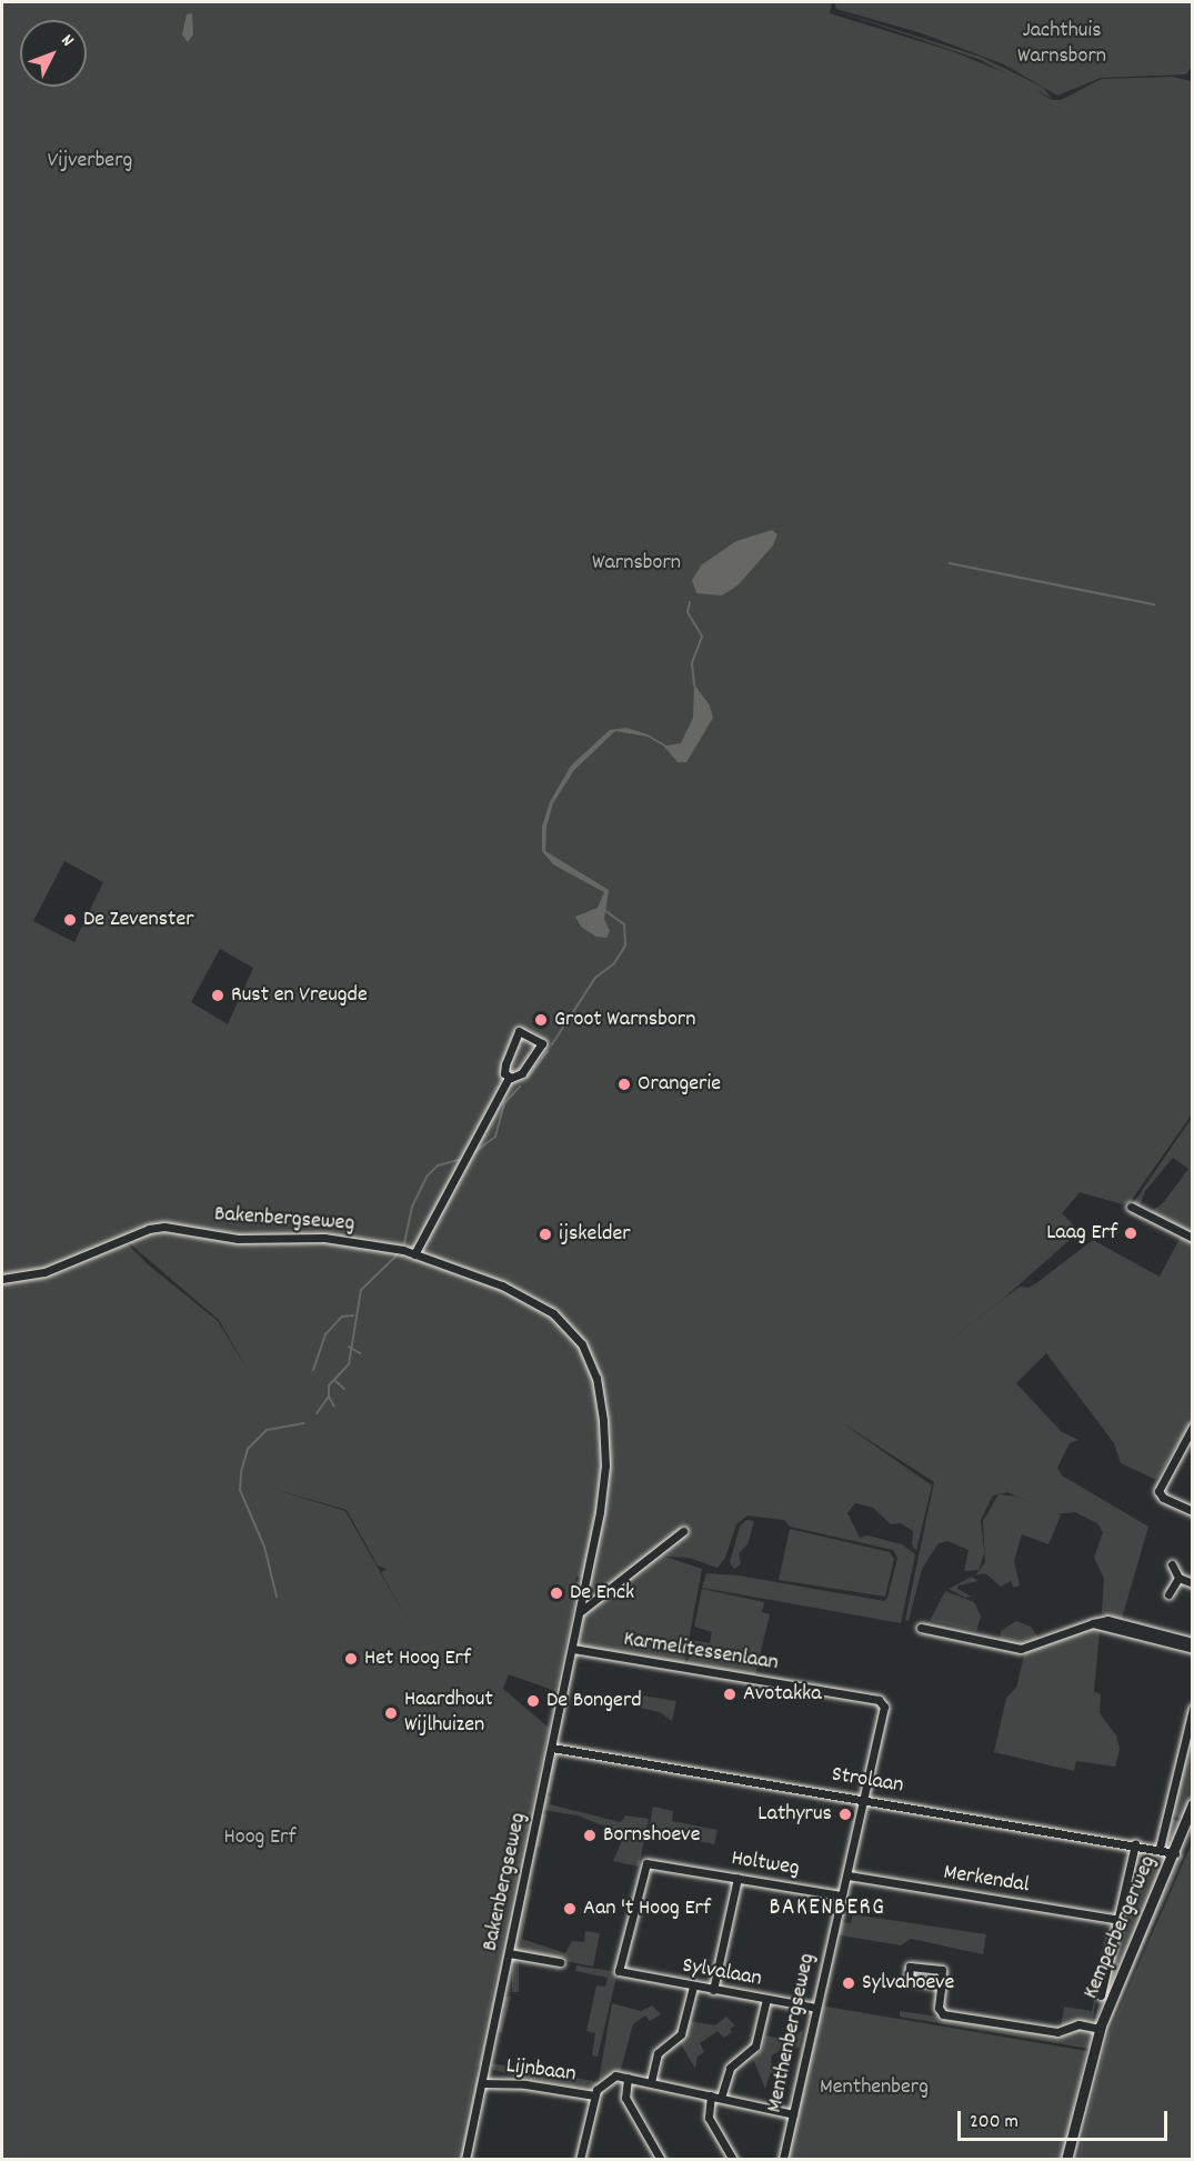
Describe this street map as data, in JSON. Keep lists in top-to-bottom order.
{
  "streets": {
    "main road": ["Kemperbergerweg"],
    "street": [
      "Bakenbergseweg",
      "Karmelitessenlaan",
      "Strolaan",
      "Holtweg",
      "Merkendal",
      "Sylvalaan",
      "Menthenbergseweg",
      "Lijnbaan"
    ]
  },
  "crossings": [
    ["Bakenbergseweg", "Karmelitessenlaan"],
    ["Bakenbergseweg", "Strolaan"],
    ["Bakenbergseweg", "Lijnbaan"],
    ["Karmelitessenlaan", "Strolaan"],
    ["Karmelitessenlaan", "Menthenbergseweg"],
    ["Strolaan", "Kemperbergerweg"],
    ["Strolaan", "Menthenbergseweg"],
    ["Holtweg", "Sylvalaan"],
    ["Holtweg", "Menthenbergseweg"],
    ["Merkendal", "Kemperbergerweg"],
    ["Merkendal", "Menthenbergseweg"],
    ["Sylvalaan", "Menthenbergseweg"]
  ],
  "districts": ["BAKENBERG"],
  "parks": [
    "Jachthuis Warnsborn",
    "Vijverberg",
    "Warnsborn",
    "Hoog Erf",
    "Menthenberg"
  ],
  "places": [
    "De Zevenster",
    "Rust en Vreugde",
    "Groot Warnsborn",
    "Orangerie",
    "Laag Erf",
    "ijskelder",
    "De Enck",
    "Het Hoog Erf",
    "Avotakka",
    "De Bongerd",
    "Haardhout Wijlhuizen",
    "Lathyrus",
    "Bornshoeve",
    "Aan 't Hoog Erf",
    "Sylvahoeve"
  ],
  "scale_bar": "200 m",
  "north": "top right"
}
